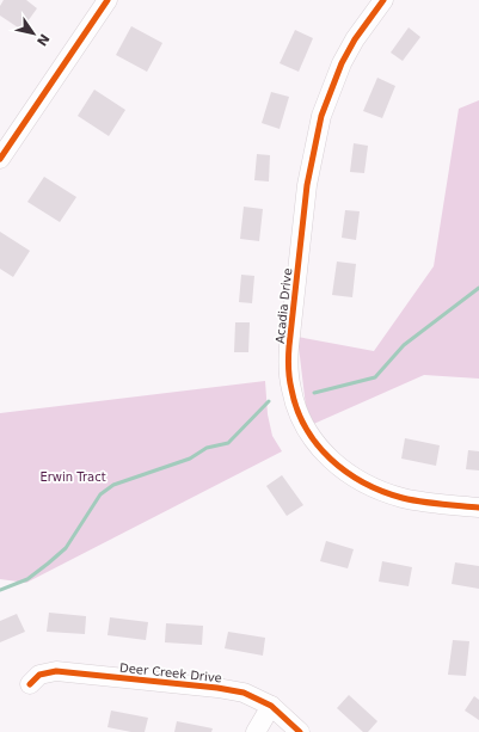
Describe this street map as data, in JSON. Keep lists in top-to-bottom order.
{
  "streets": {
    "street": ["Acadia Drive", "Deer Creek Drive"]
  },
  "parks": ["Erwin Tract"],
  "north": "bottom right"
}
